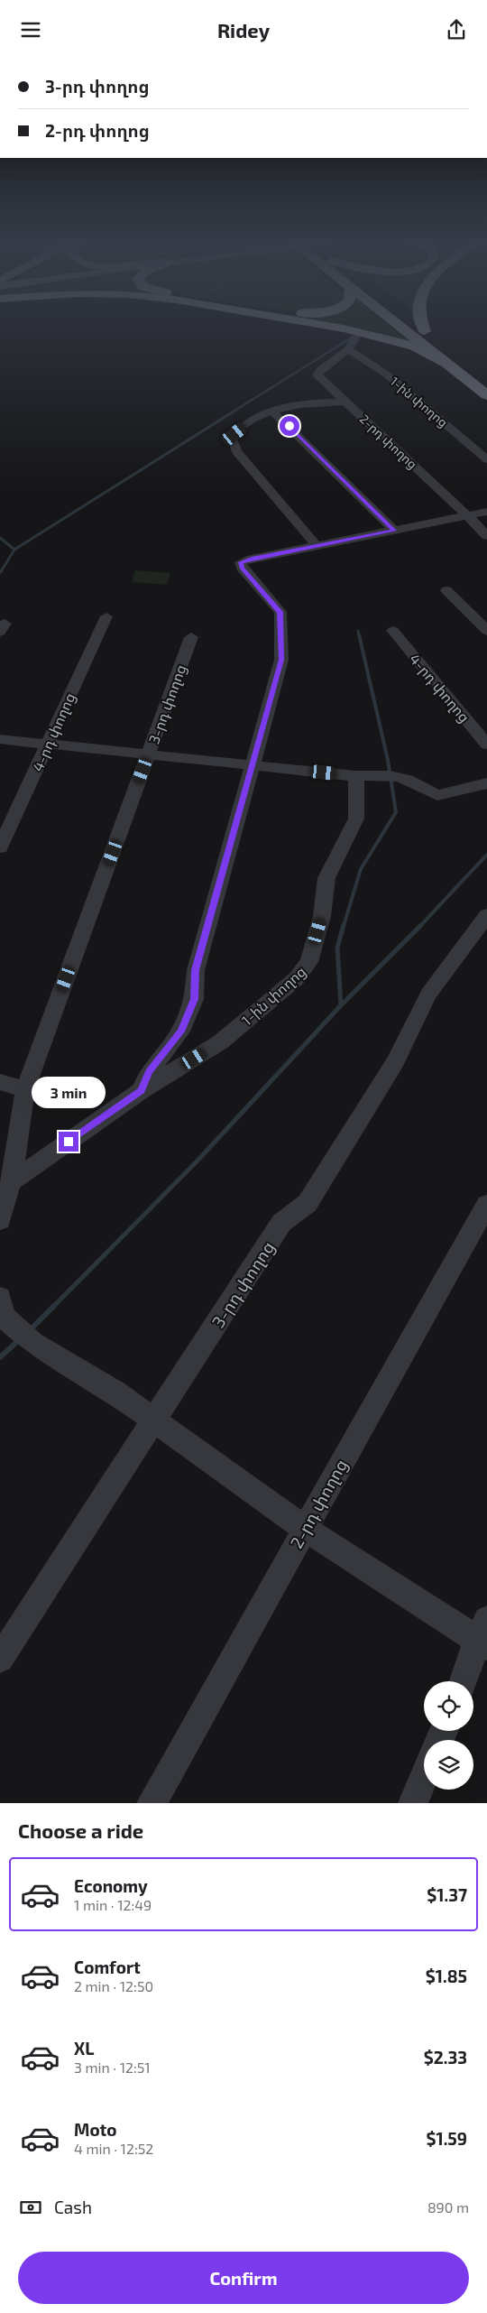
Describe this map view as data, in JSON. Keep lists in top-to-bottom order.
{
  "streets": {
    "street": [
      "1-ին փողոց",
      "2-րդ փողոց",
      "4-րդ փողոց",
      "3-րդ փողոց"
    ]
  },
  "crossings": [
    ["1-ին փողոց", "2-րդ փողոց"]
  ],
  "page": {
    "header": "Ridey",
    "banner": ["3-րդ փողոց", "2-րդ փողոց"],
    "bubble": "3 min",
    "heading": "Choose a ride",
    "list": [
      {
        "name": "Economy",
        "note": "1 min · 12:49",
        "value": "$1.37"
      },
      {
        "name": "Comfort",
        "note": "2 min · 12:50",
        "value": "$1.85"
      },
      {
        "name": "XL",
        "note": "3 min · 12:51",
        "value": "$2.33"
      },
      {
        "name": "Moto",
        "note": "4 min · 12:52",
        "value": "$1.59"
      }
    ],
    "pay": ["Cash", "890 m"],
    "buttons": "Confirm"
  }
}
